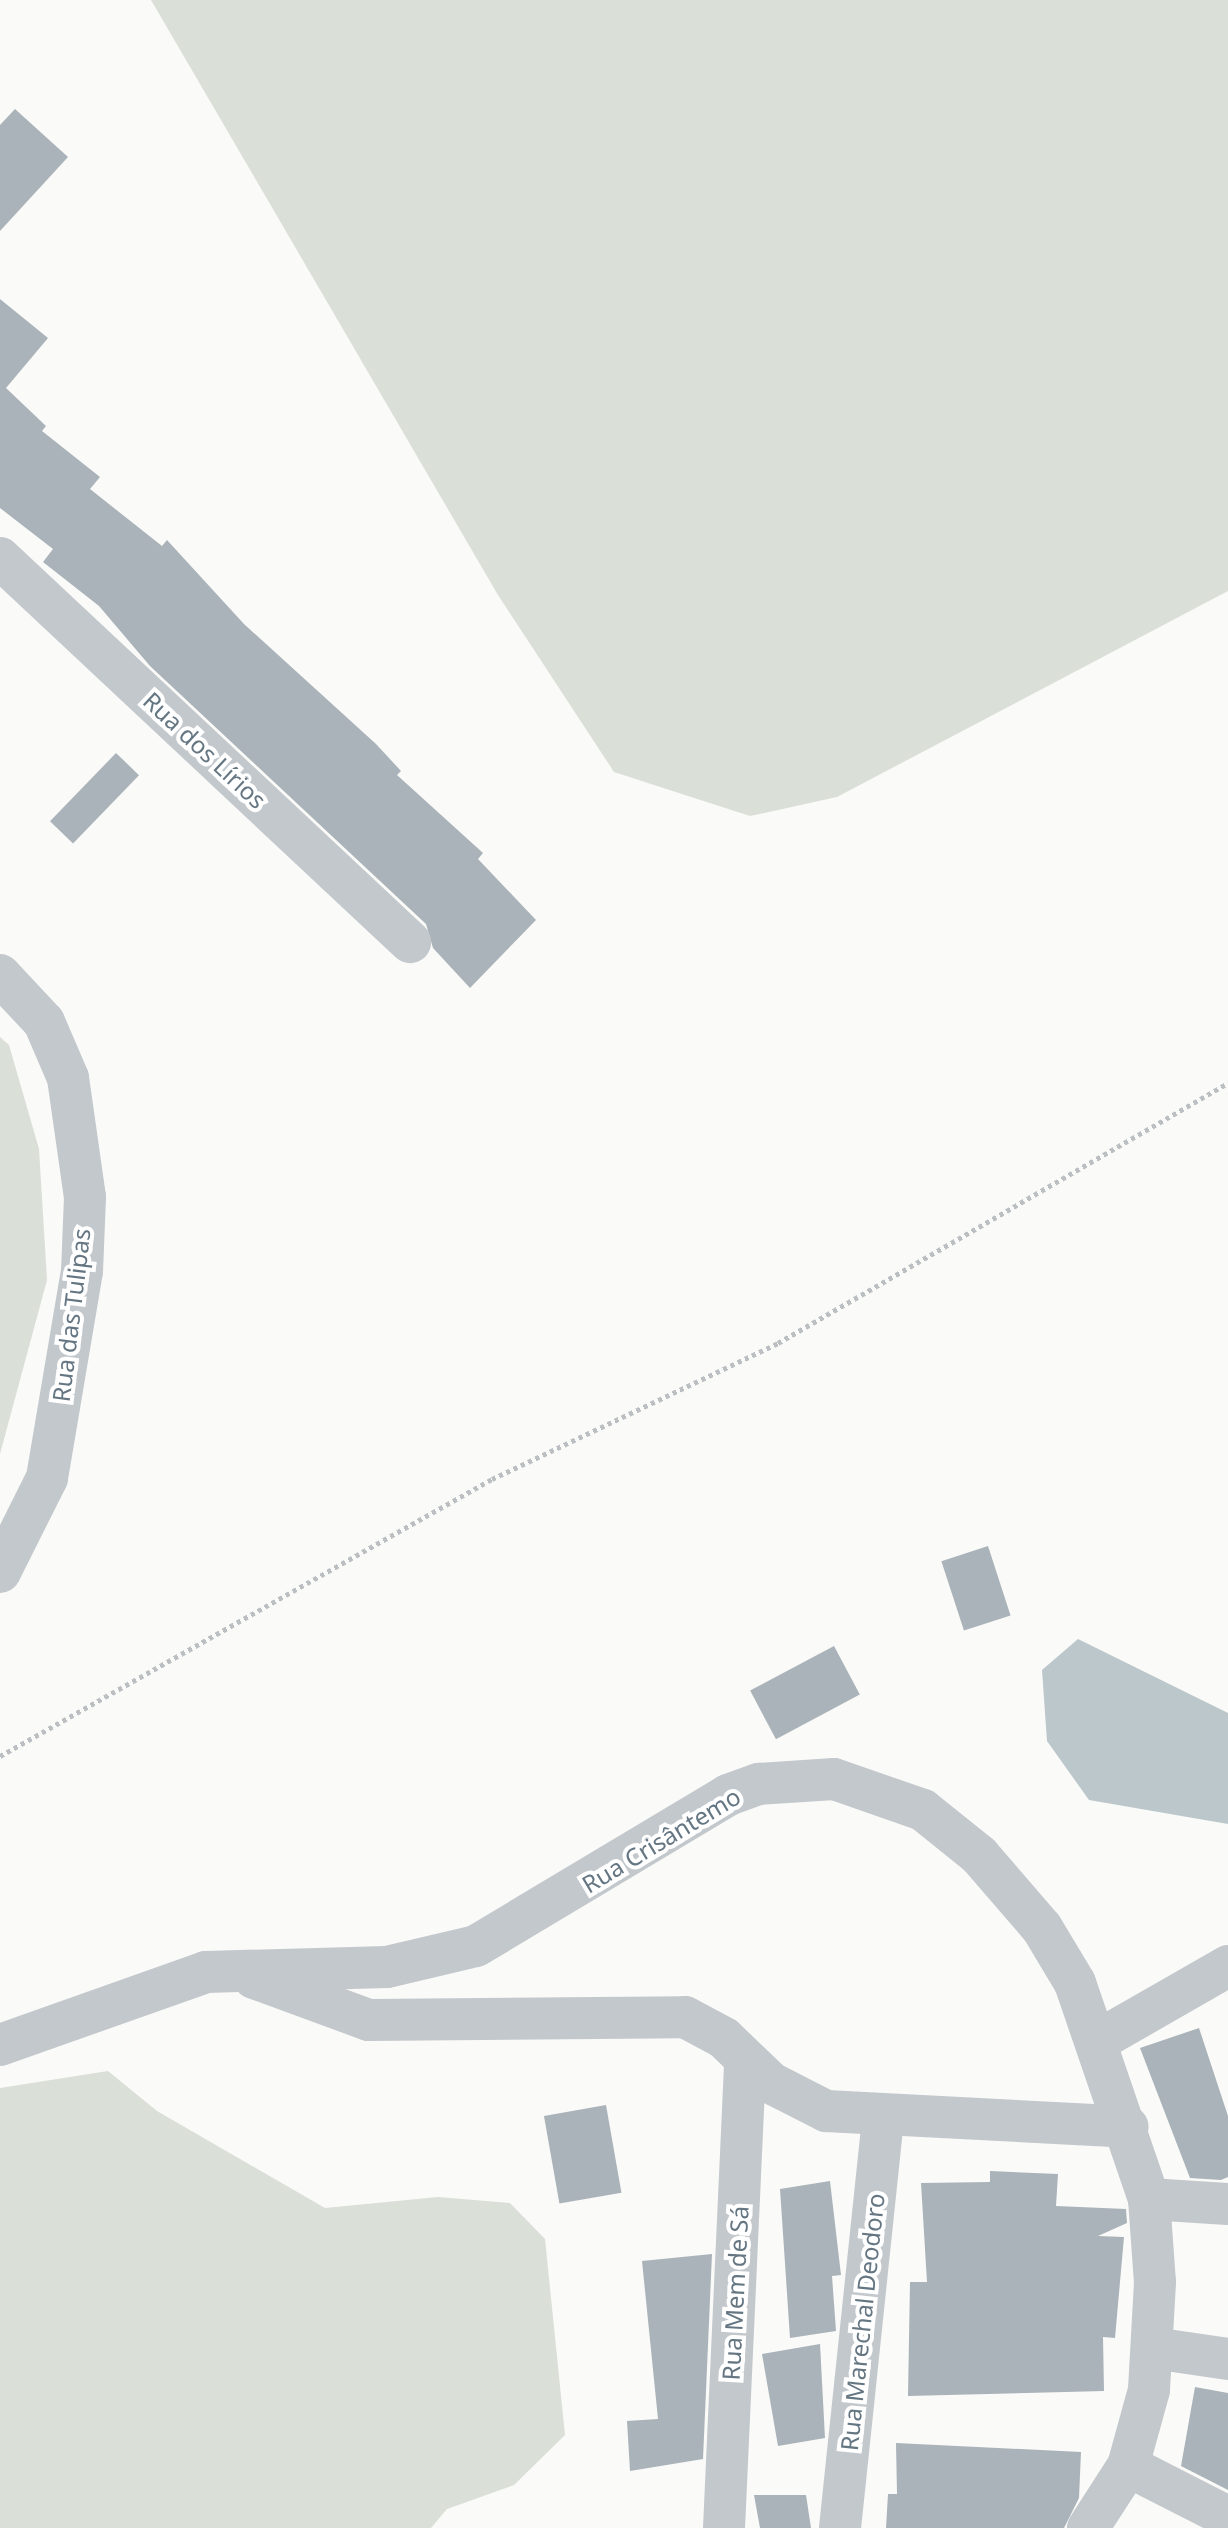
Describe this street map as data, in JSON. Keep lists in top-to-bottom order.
{
  "streets": {
    "street": [
      "Rua dos Lírios",
      "Rua das Tulipas",
      "Rua Crisântemo",
      "Rua Mem de Sá",
      "Rua Marechal Deodoro"
    ]
  }
}
